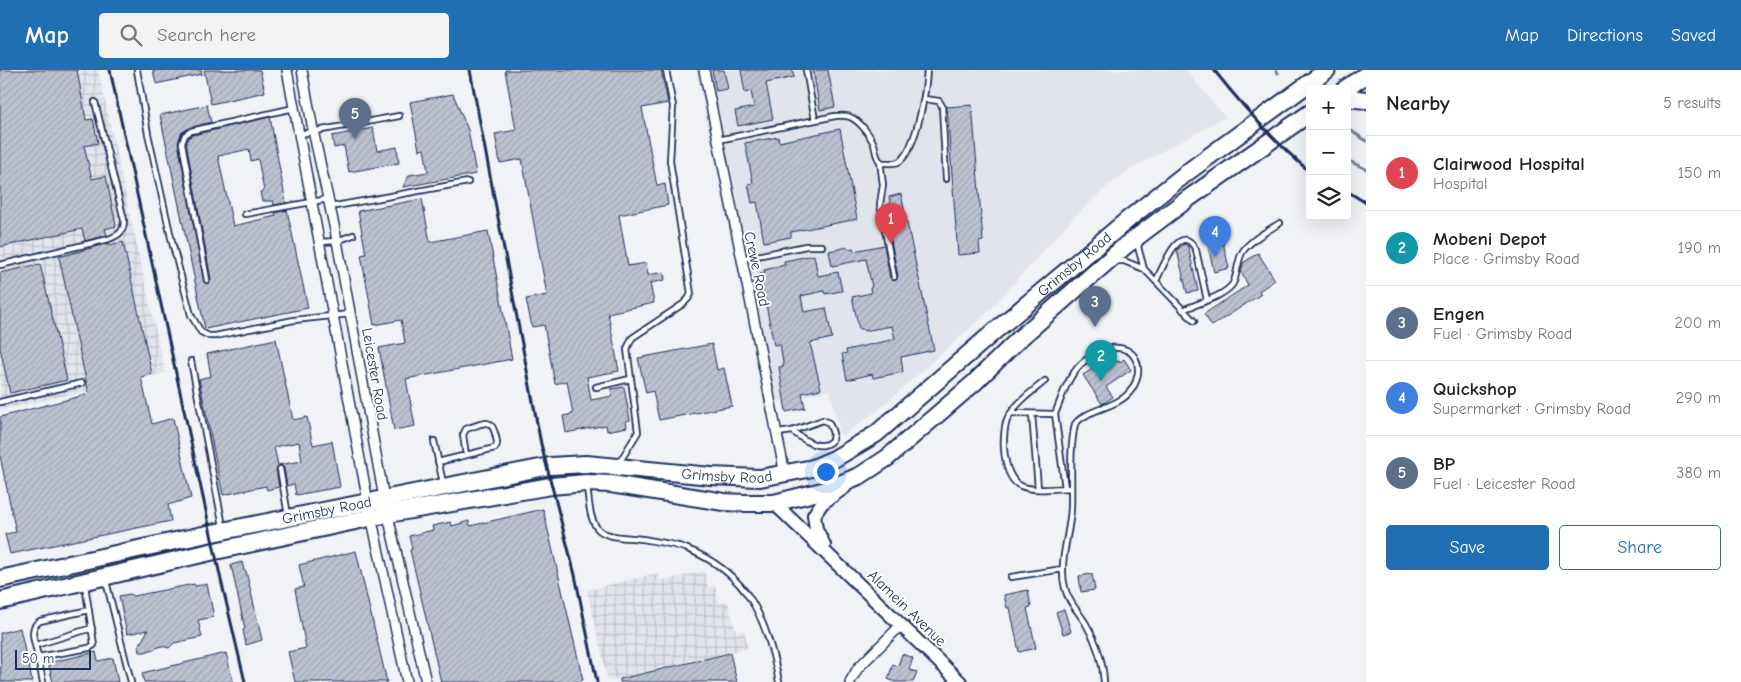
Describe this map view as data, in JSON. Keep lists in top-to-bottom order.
{
  "streets": {
    "highway": ["Grimsby Road"],
    "street": ["Crewe Road", "Leicester Road", "Alamein Avenue"]
  },
  "crossings": [
    ["Grimsby Road", "Crewe Road"],
    ["Grimsby Road", "Leicester Road"],
    ["Grimsby Road", "Alamein Avenue"]
  ],
  "scale_bar": "50 m",
  "page": {
    "header": "Map",
    "search": "Search here",
    "nav": ["Map", "Directions", "Saved"],
    "heading": ["Nearby", "5 results"],
    "map_buttons": ["+", "−"],
    "pins": [
      "5",
      "1",
      "4",
      "3",
      "2"
    ],
    "list": [
      {
        "mark": "1",
        "name": "Clairwood Hospital",
        "note": "Hospital",
        "value": "150 m"
      },
      {
        "mark": "2",
        "name": "Mobeni Depot",
        "note": "Place · Grimsby Road",
        "value": "190 m"
      },
      {
        "mark": "3",
        "name": "Engen",
        "note": "Fuel · Grimsby Road",
        "value": "200 m"
      },
      {
        "mark": "4",
        "name": "Quickshop",
        "note": "Supermarket · Grimsby Road",
        "value": "290 m"
      },
      {
        "mark": "5",
        "name": "BP",
        "note": "Fuel · Leicester Road",
        "value": "380 m"
      }
    ],
    "buttons": ["Save", "Share"],
    "scale": "50 m"
  }
}
